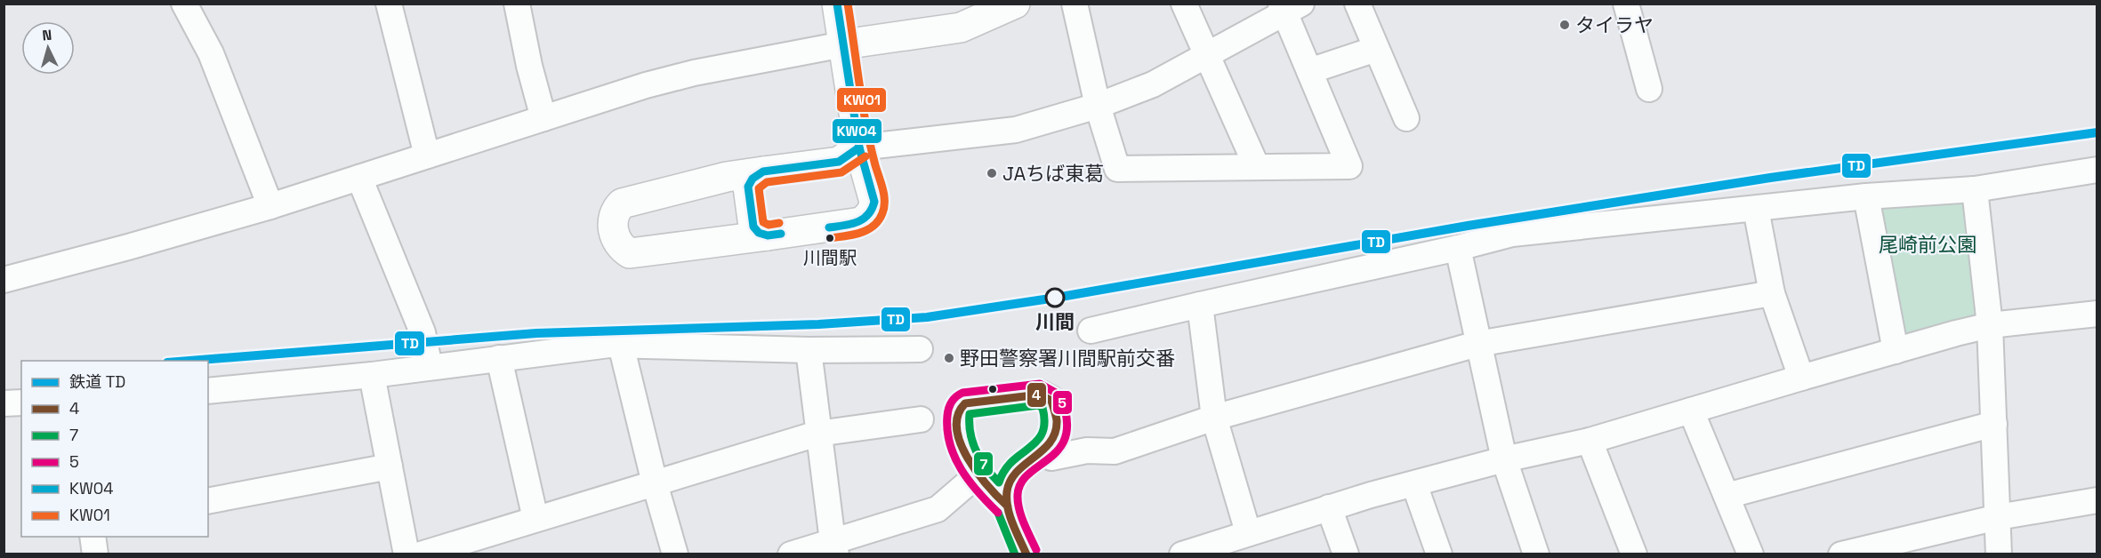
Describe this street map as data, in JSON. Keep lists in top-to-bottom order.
{
  "parks": ["尾崎前公園"],
  "places": [
    "タイラヤ",
    "JAちば東葛",
    "川間駅",
    "川間",
    "野田警察署川間駅前交番"
  ],
  "lines": [
    "transit line KW04",
    "transit line KW01",
    "rail line TD",
    "transit line 5",
    "transit line 4",
    "transit line 7"
  ],
  "legend": [
    "鉄道 TD",
    "4",
    "7",
    "5",
    "KW04",
    "KW01"
  ],
  "north": "top"
}
